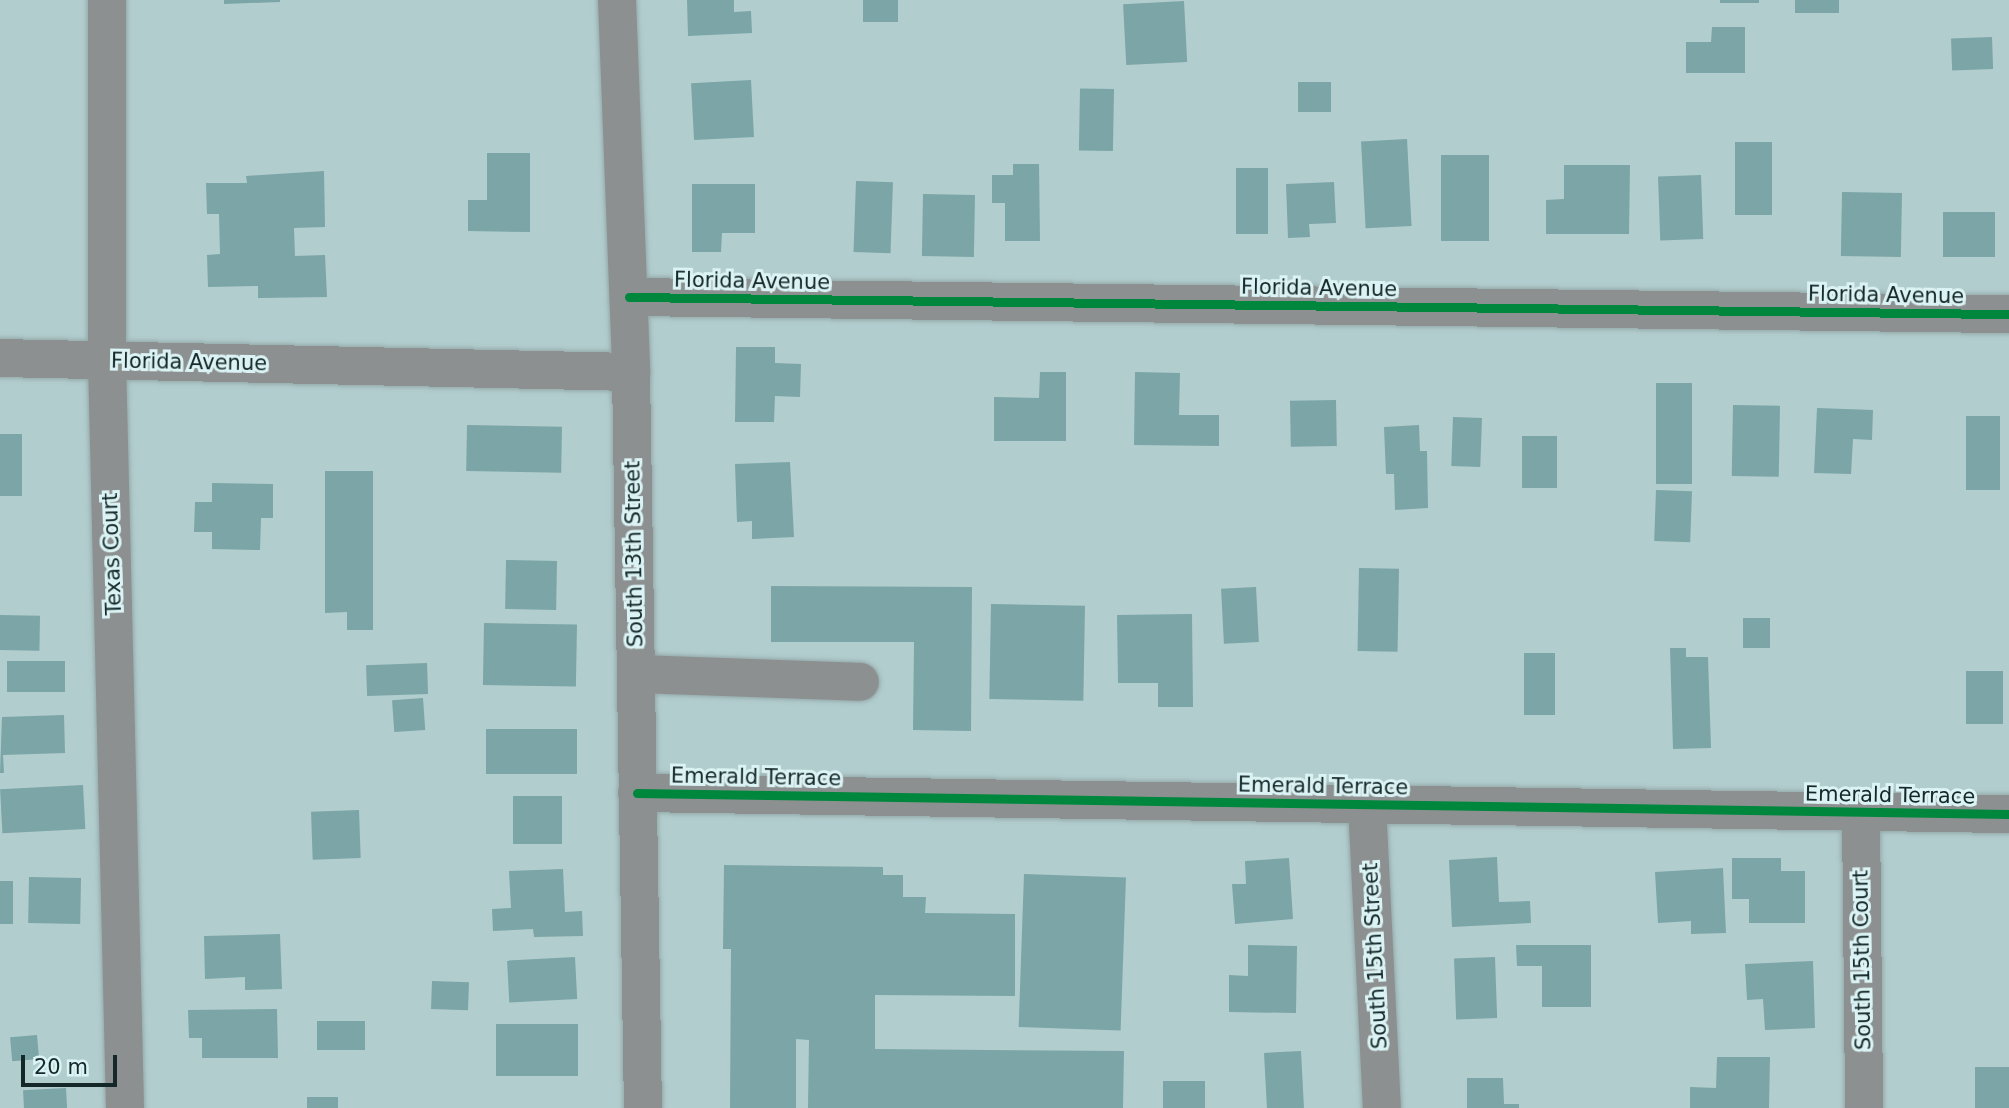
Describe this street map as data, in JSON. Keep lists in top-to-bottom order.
{
  "streets": {
    "street": [
      "Florida Avenue",
      "Texas Court",
      "South 13th Street",
      "Emerald Terrace",
      "South 15th Street",
      "South 15th Court"
    ]
  },
  "crossings": [
    ["Florida Avenue", "Texas Court"],
    ["Florida Avenue", "South 13th Street"],
    ["South 13th Street", "Emerald Terrace"],
    ["Emerald Terrace", "South 15th Street"],
    ["Emerald Terrace", "South 15th Court"]
  ],
  "scale_bar": "20 m"
}
